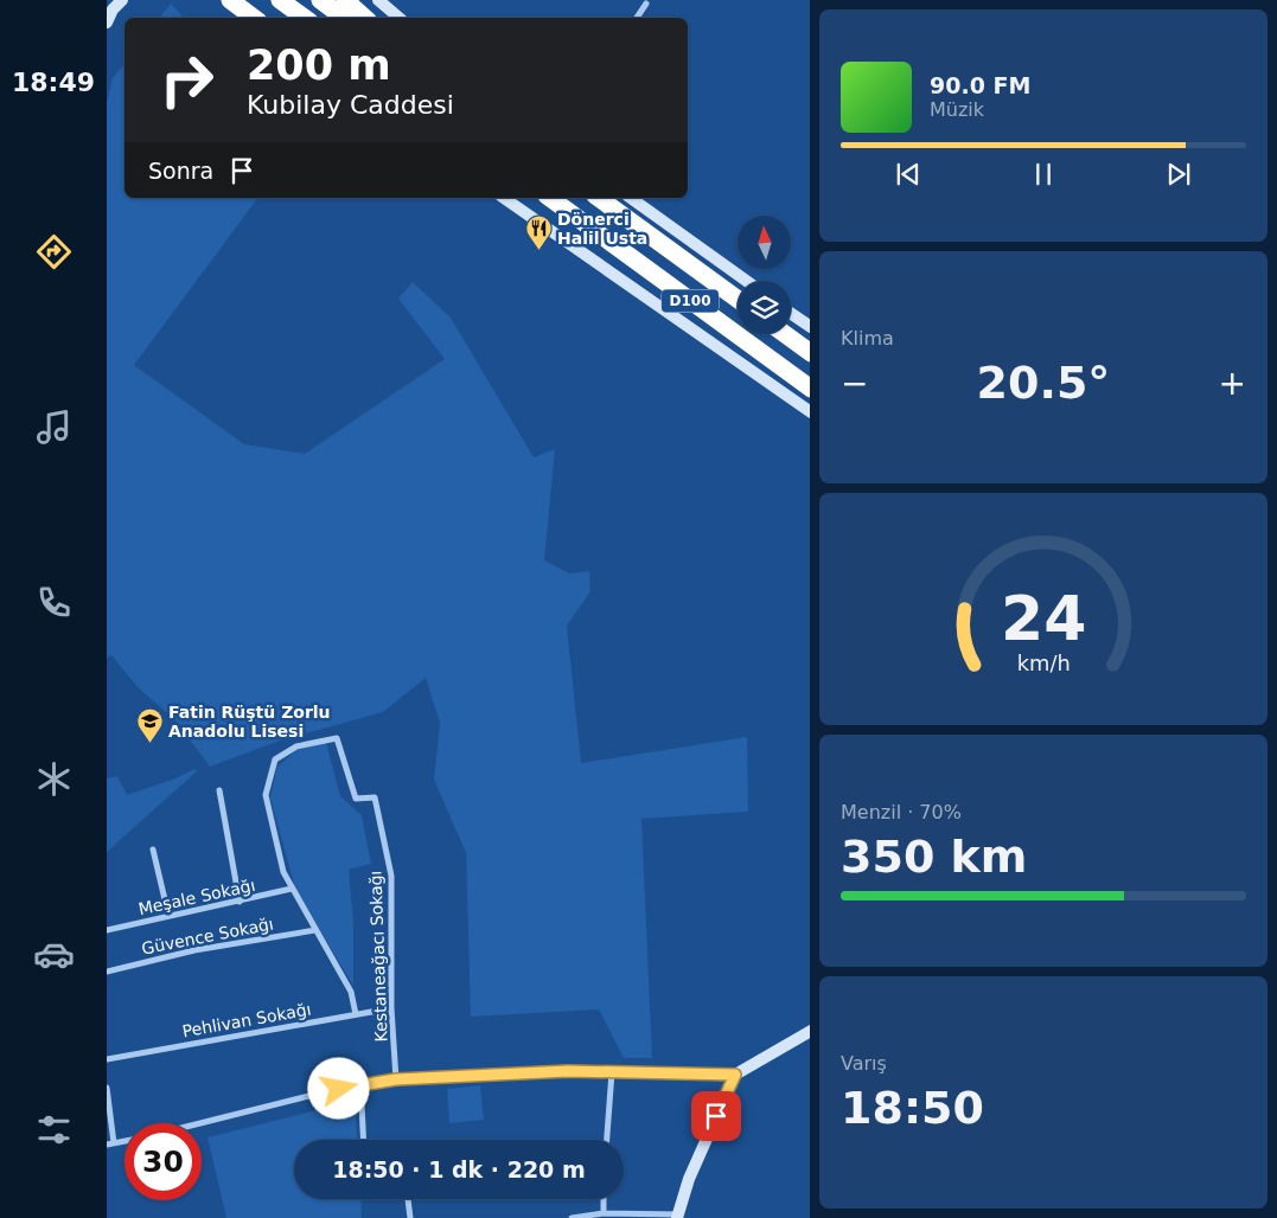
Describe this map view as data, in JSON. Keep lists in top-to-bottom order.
{
  "streets": {
    "highway": ["D100"],
    "street": [
      "Meşale Sokağı",
      "Güvence Sokağı",
      "Kestaneağacı Sokağı",
      "Pehlivan Sokağı"
    ]
  },
  "crossings": [
    ["Meşale Sokağı", "Kestaneağacı Sokağı"],
    ["Güvence Sokağı", "Kestaneağacı Sokağı"],
    ["Kestaneağacı Sokağı", "Pehlivan Sokağı"]
  ],
  "places": {
    "restaurant": ["Dönerci Halil Usta"],
    "school or university": ["Fatin Rüştü Zorlu Anadolu Lisesi"]
  },
  "north": "top",
  "page": {
    "tabs": "18:49",
    "turn": ["200 m", "Kubilay Caddesi"],
    "song": ["90.0 FM", "Müzik"],
    "then": "Sonra",
    "tile": [
      "Klima",
      ["Menzil · 70%", "350 km"],
      ["Varış", "18:50"]
    ],
    "heat": ["−", "20.5°", "+"],
    "limit": "30",
    "trip": "18:50 · 1 dk · 220 m",
    "gauge": ["24", "km/h"]
  }
}
